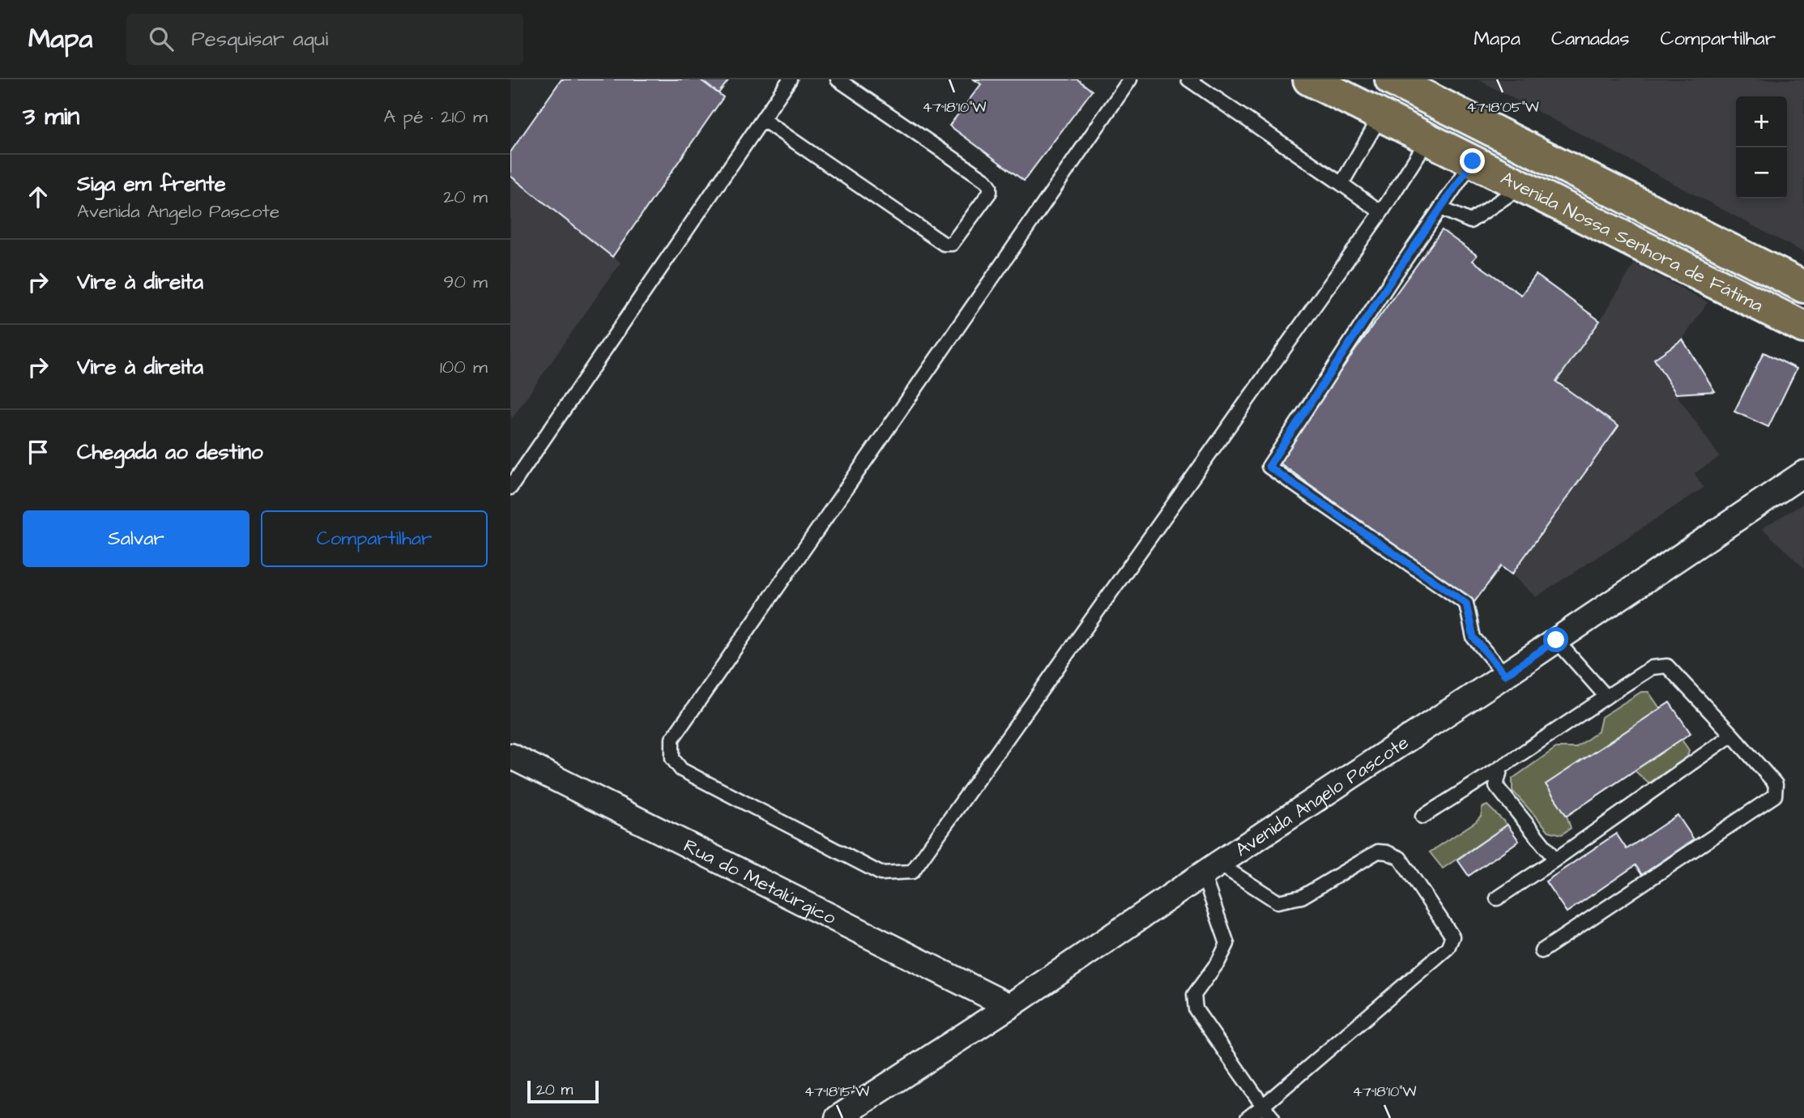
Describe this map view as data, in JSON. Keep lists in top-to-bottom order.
{
  "streets": {
    "main road": ["Avenida Nossa Senhora de Fátima"],
    "street": ["Avenida Angelo Pascote", "Rua do Metalúrgico"]
  },
  "crossings": [
    ["Avenida Angelo Pascote", "Rua do Metalúrgico"]
  ],
  "scale_bar": "20 m",
  "page": {
    "header": "Mapa",
    "search": "Pesquisar aqui",
    "nav": ["Mapa", "Camadas", "Compartilhar"],
    "heading": ["3 min", "A pé · 210 m"],
    "map_buttons": ["+", "−"],
    "list": [
      ["Siga em frente", "Avenida Angelo Pascote", "20 m"],
      ["Vire à direita", "90 m"],
      ["Vire à direita", "100 m"],
      "Chegada ao destino"
    ],
    "buttons": ["Salvar", "Compartilhar"],
    "scale": "20 m"
  },
  "coordinates": ["47°18'10\"W", "47°18'05\"W", "47°18'15\"W"]
}
